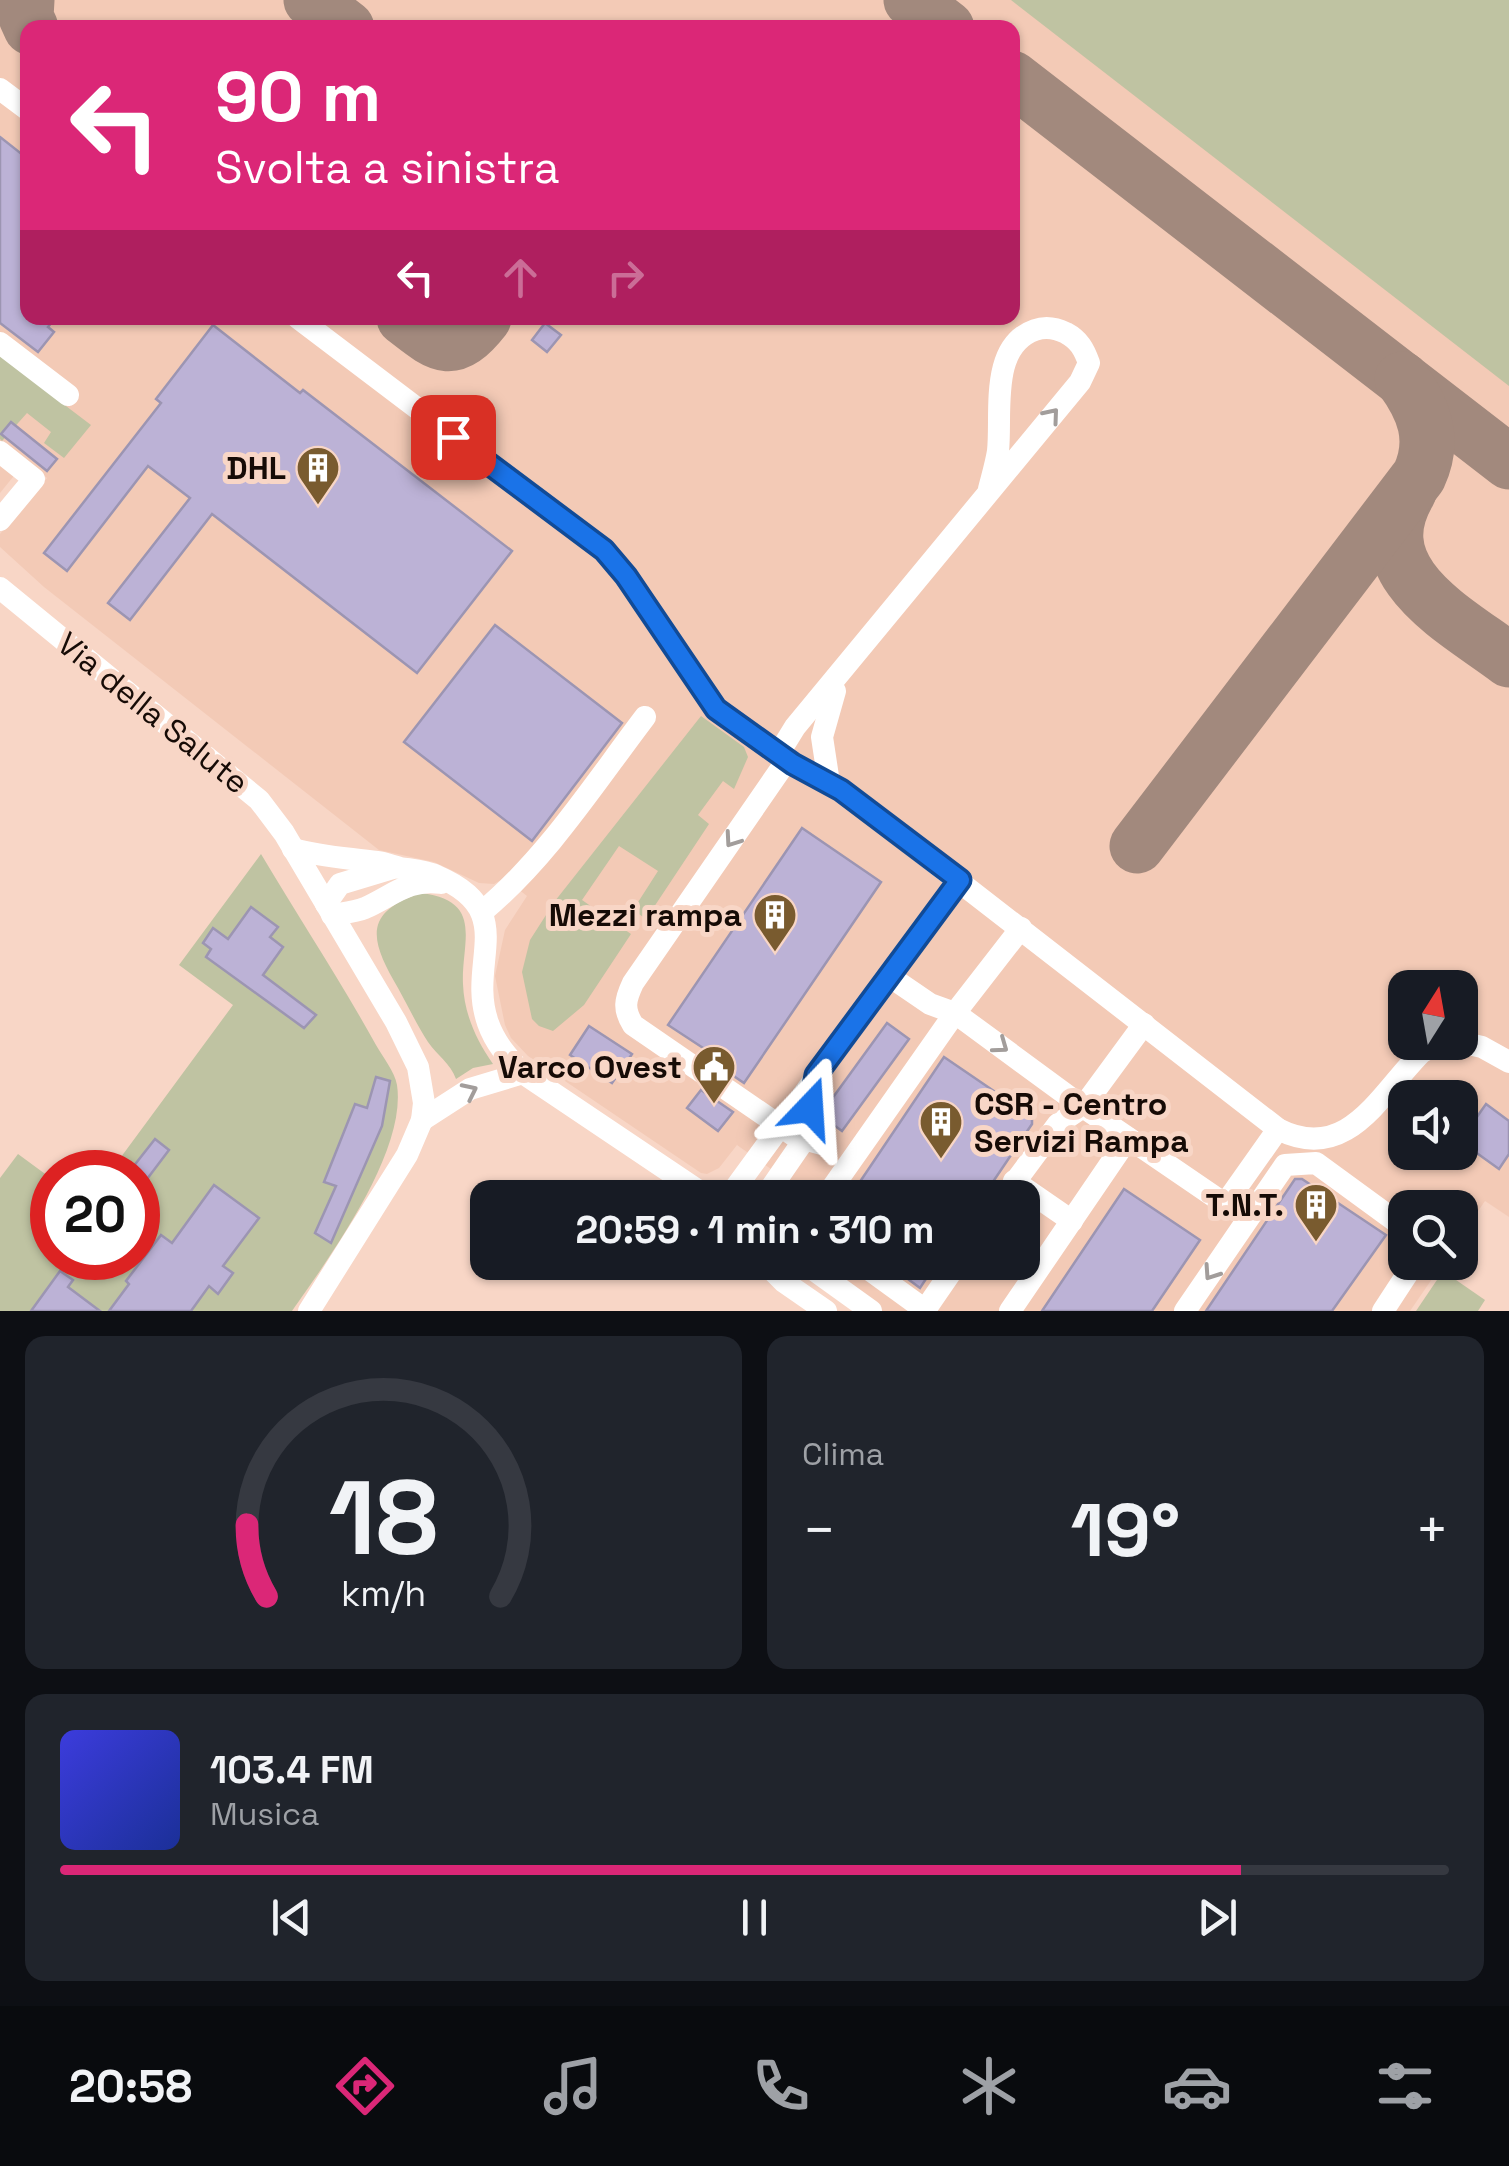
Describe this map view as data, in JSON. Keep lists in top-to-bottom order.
{
  "streets": {
    "street": ["Via della Salute"]
  },
  "places": {
    "building": [
      "DHL",
      "Mezzi rampa",
      "CSR - Centro Servizi Rampa",
      "T.N.T."
    ],
    "public building": ["Varco Ovest"]
  },
  "north": "top",
  "page": {
    "turn": ["90 m", "Svolta a sinistra"],
    "limit": "20",
    "trip": "20:59 · 1 min · 310 m",
    "tile": "Clima",
    "heat": ["−", "19°", "+"],
    "song": ["103.4 FM", "Musica"],
    "tabs": "20:58",
    "gauge": ["18", "km/h"]
  }
}
